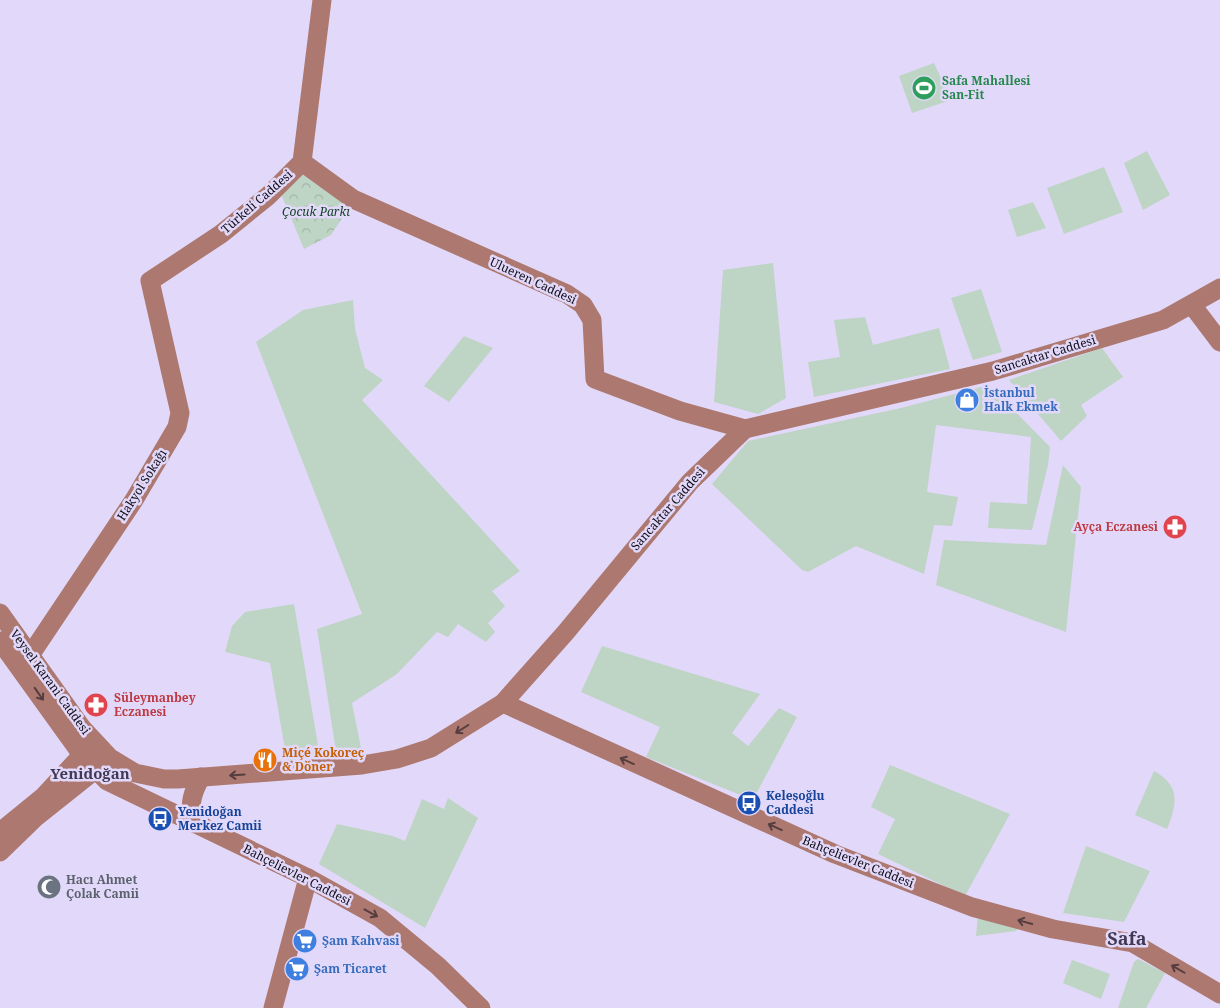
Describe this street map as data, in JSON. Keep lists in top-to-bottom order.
{
  "streets": {
    "main road": [
      "Türkeli Caddesi",
      "Ulueren Caddesi",
      "Sancaktar Caddesi",
      "Hakyol Sokağı",
      "Veysel Karani Caddesi",
      "Bahçelievler Caddesi"
    ]
  },
  "crossings": [
    ["Türkeli Caddesi", "Ulueren Caddesi"],
    ["Türkeli Caddesi", "Hakyol Sokağı"],
    ["Ulueren Caddesi", "Sancaktar Caddesi"],
    ["Sancaktar Caddesi", "Bahçelievler Caddesi"],
    ["Hakyol Sokağı", "Veysel Karani Caddesi"],
    ["Veysel Karani Caddesi", "Bahçelievler Caddesi"]
  ],
  "districts": ["Yenidoğan", "Safa"],
  "parks": ["Çocuk Parkı"],
  "places": {
    "sports": ["Safa Mahallesi San-Fit"],
    "shop": ["İstanbul Halk Ekmek"],
    "pharmacy": ["Ayça Eczanesi", "Süleymanbey Eczanesi"],
    "restaurant": ["Miçé Kokoreç & Döner"],
    "bus stop": ["Keleşoğlu Caddesi", "Yenidoğan Merkez Camii"],
    "mosque": ["Hacı Ahmet Çolak Camii"],
    "supermarket": ["Şam Kahvasi", "Şam Ticaret"]
  }
}
